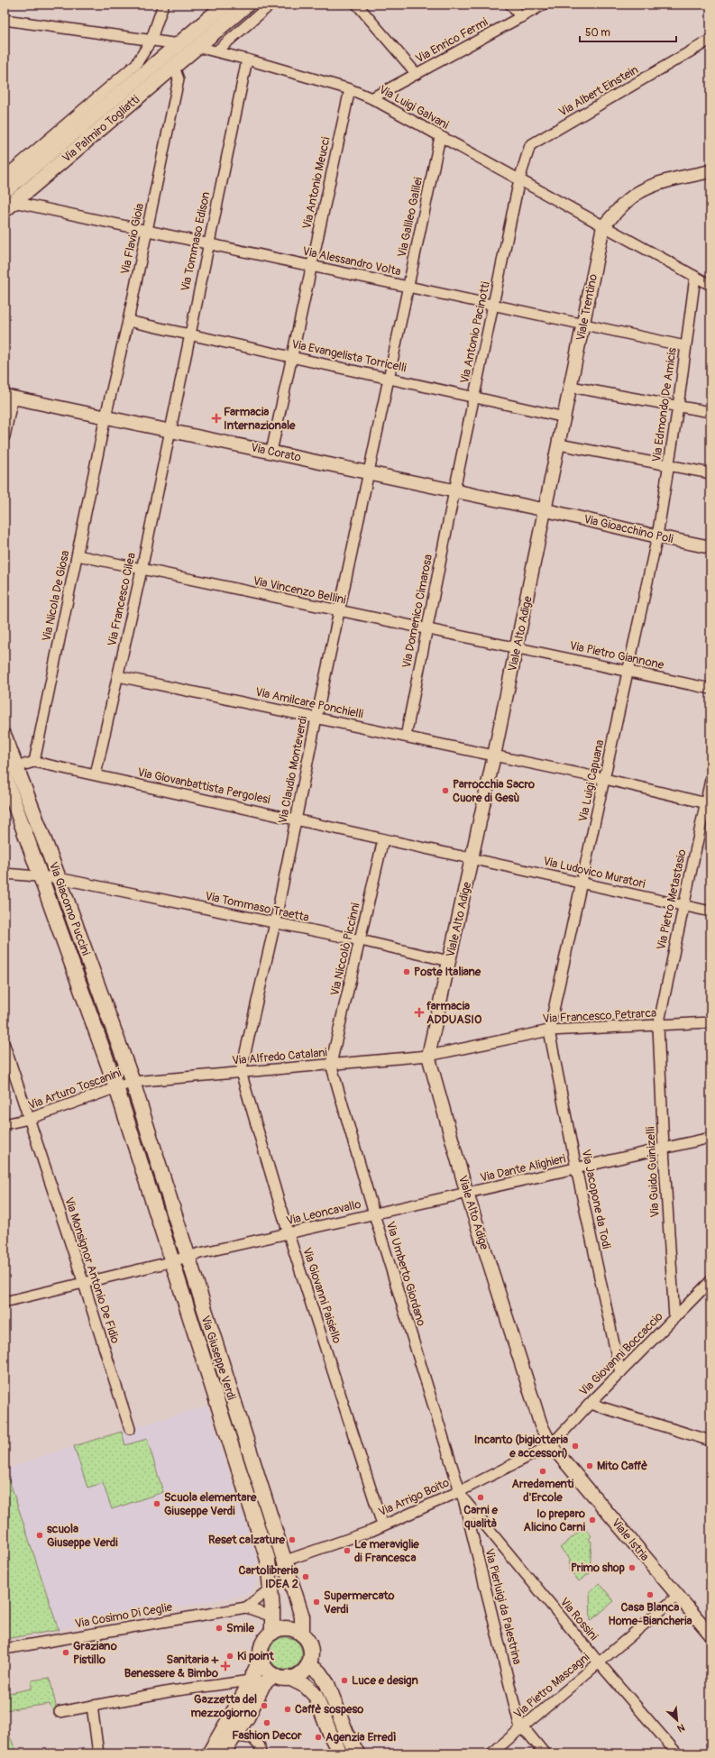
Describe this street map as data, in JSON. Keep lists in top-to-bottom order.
{
  "streets": {
    "main road": ["Via Palmiro Togliatti", "Via Giacomo Puccini", "Via Giuseppe Verdi"],
    "street": [
      "Via Enrico Fermi",
      "Via Albert Einstein",
      "Via Luigi Galvani",
      "Via Antonio Meucci",
      "Via Galileo Galilei",
      "Via Flavio Gioia",
      "Via Tommaso Edison",
      "Via Alessandro Volta",
      "Viale Trentino",
      "Via Antonio Pacinotti",
      "Via Evangelista Torricelli",
      "Via Edmondo De Amicis",
      "Via Corato",
      "Via Gioacchino Poli",
      "Via Vincenzo Bellini",
      "Via Nicola De Giosa",
      "Via Francesco Cilea",
      "Via Domenico Cimarosa",
      "Viale Alto Adige",
      "Via Pietro Giannone",
      "Via Amilcare Ponchielli",
      "Via Claudio Monteverdi",
      "Via Luigi Capuana",
      "Via Giovanbattista Pergolesi",
      "Via Ludovico Muratori",
      "Via Pietro Metastasio",
      "Via Tommaso Traetta",
      "Via Niccolò Piccinni",
      "Via Francesco Petrarca",
      "Via Alfredo Catalani",
      "Via Arturo Toscanini",
      "Via Dante Alighieri",
      "Via Guido Guinizelli",
      "Via Jacopone da Todi",
      "Via Leoncavallo",
      "Via Monsignor Antonio De Fidio",
      "Via Umberto Giordano",
      "Via Giovanni Paisiello",
      "Via Giovanni Boccaccio",
      "Via Arrigo Boito",
      "Viale Istria",
      "Via Pierluigi da Palestrina",
      "Via Cosimo Di Ceglie",
      "Via Rossini",
      "Via Pietro Mascagni"
    ]
  },
  "crossings": [
    ["Via Enrico Fermi", "Via Luigi Galvani"],
    ["Via Albert Einstein", "Via Luigi Galvani"],
    ["Via Albert Einstein", "Via Antonio Pacinotti"],
    ["Via Luigi Galvani", "Via Palmiro Togliatti"],
    ["Via Luigi Galvani", "Via Antonio Meucci"],
    ["Via Luigi Galvani", "Via Galileo Galilei"],
    ["Via Luigi Galvani", "Via Tommaso Edison"],
    ["Via Luigi Galvani", "Viale Trentino"],
    ["Via Luigi Galvani", "Via Antonio Pacinotti"],
    ["Via Luigi Galvani", "Via Edmondo De Amicis"],
    ["Via Palmiro Togliatti", "Via Flavio Gioia"],
    ["Via Palmiro Togliatti", "Via Alessandro Volta"],
    ["Via Antonio Meucci", "Via Alessandro Volta"],
    ["Via Antonio Meucci", "Via Evangelista Torricelli"],
    ["Via Antonio Meucci", "Via Corato"],
    ["Via Galileo Galilei", "Via Alessandro Volta"],
    ["Via Galileo Galilei", "Via Evangelista Torricelli"],
    ["Via Galileo Galilei", "Via Corato"],
    ["Via Galileo Galilei", "Via Claudio Monteverdi"],
    ["Via Flavio Gioia", "Via Alessandro Volta"],
    ["Via Flavio Gioia", "Via Evangelista Torricelli"],
    ["Via Flavio Gioia", "Via Corato"],
    ["Via Flavio Gioia", "Via Nicola De Giosa"],
    ["Via Tommaso Edison", "Via Alessandro Volta"],
    ["Via Tommaso Edison", "Via Evangelista Torricelli"],
    ["Via Tommaso Edison", "Via Corato"],
    ["Via Tommaso Edison", "Via Francesco Cilea"],
    ["Via Alessandro Volta", "Viale Trentino"],
    ["Via Alessandro Volta", "Via Antonio Pacinotti"],
    ["Via Alessandro Volta", "Via Edmondo De Amicis"],
    ["Viale Trentino", "Via Evangelista Torricelli"],
    ["Viale Trentino", "Via Corato"],
    ["Viale Trentino", "Via Gioacchino Poli"],
    ["Viale Trentino", "Viale Alto Adige"],
    ["Via Antonio Pacinotti", "Via Evangelista Torricelli"],
    ["Via Antonio Pacinotti", "Via Corato"],
    ["Via Antonio Pacinotti", "Via Domenico Cimarosa"],
    ["Via Edmondo De Amicis", "Via Gioacchino Poli"],
    ["Via Edmondo De Amicis", "Via Luigi Capuana"],
    ["Via Corato", "Via Gioacchino Poli"],
    ["Via Corato", "Via Nicola De Giosa"],
    ["Via Corato", "Via Francesco Cilea"],
    ["Via Corato", "Via Domenico Cimarosa"],
    ["Via Corato", "Viale Alto Adige"],
    ["Via Corato", "Via Claudio Monteverdi"],
    ["Via Gioacchino Poli", "Viale Alto Adige"],
    ["Via Gioacchino Poli", "Via Luigi Capuana"],
    ["Via Vincenzo Bellini", "Via Nicola De Giosa"],
    ["Via Vincenzo Bellini", "Via Francesco Cilea"],
    ["Via Vincenzo Bellini", "Via Domenico Cimarosa"],
    ["Via Vincenzo Bellini", "Viale Alto Adige"],
    ["Via Vincenzo Bellini", "Via Pietro Giannone"],
    ["Via Vincenzo Bellini", "Via Claudio Monteverdi"],
    ["Via Nicola De Giosa", "Via Giovanbattista Pergolesi"],
    ["Via Francesco Cilea", "Via Amilcare Ponchielli"],
    ["Via Francesco Cilea", "Via Giovanbattista Pergolesi"],
    ["Via Domenico Cimarosa", "Via Amilcare Ponchielli"],
    ["Viale Alto Adige", "Via Pietro Giannone"],
    ["Viale Alto Adige", "Via Amilcare Ponchielli"],
    ["Viale Alto Adige", "Via Giovanbattista Pergolesi"],
    ["Viale Alto Adige", "Via Ludovico Muratori"],
    ["Viale Alto Adige", "Via Tommaso Traetta"],
    ["Viale Alto Adige", "Via Francesco Petrarca"],
    ["Viale Alto Adige", "Via Alfredo Catalani"],
    ["Viale Alto Adige", "Via Dante Alighieri"],
    ["Viale Alto Adige", "Via Leoncavallo"],
    ["Viale Alto Adige", "Via Giovanni Boccaccio"],
    ["Viale Alto Adige", "Via Arrigo Boito"],
    ["Viale Alto Adige", "Viale Istria"],
    ["Via Pietro Giannone", "Via Luigi Capuana"],
    ["Via Amilcare Ponchielli", "Via Claudio Monteverdi"],
    ["Via Amilcare Ponchielli", "Via Luigi Capuana"],
    ["Via Amilcare Ponchielli", "Via Pietro Metastasio"],
    ["Via Claudio Monteverdi", "Via Giovanbattista Pergolesi"],
    ["Via Claudio Monteverdi", "Via Tommaso Traetta"],
    ["Via Claudio Monteverdi", "Via Alfredo Catalani"],
    ["Via Claudio Monteverdi", "Via Giovanni Paisiello"],
    ["Via Luigi Capuana", "Via Ludovico Muratori"],
    ["Via Luigi Capuana", "Via Francesco Petrarca"],
    ["Via Luigi Capuana", "Via Jacopone da Todi"],
    ["Via Giovanbattista Pergolesi", "Via Ludovico Muratori"],
    ["Via Giovanbattista Pergolesi", "Via Niccolò Piccinni"],
    ["Via Ludovico Muratori", "Via Pietro Metastasio"],
    ["Via Pietro Metastasio", "Via Francesco Petrarca"],
    ["Via Pietro Metastasio", "Via Guido Guinizelli"],
    ["Via Tommaso Traetta", "Via Giacomo Puccini"],
    ["Via Tommaso Traetta", "Via Niccolò Piccinni"],
    ["Via Giacomo Puccini", "Via Alfredo Catalani"],
    ["Via Giacomo Puccini", "Via Arturo Toscanini"],
    ["Via Giacomo Puccini", "Via Giuseppe Verdi"],
    ["Via Niccolò Piccinni", "Via Alfredo Catalani"],
    ["Via Niccolò Piccinni", "Via Umberto Giordano"],
    ["Via Francesco Petrarca", "Via Alfredo Catalani"],
    ["Via Francesco Petrarca", "Via Guido Guinizelli"],
    ["Via Francesco Petrarca", "Via Jacopone da Todi"],
    ["Via Alfredo Catalani", "Via Arturo Toscanini"],
    ["Via Alfredo Catalani", "Via Umberto Giordano"],
    ["Via Alfredo Catalani", "Via Giovanni Paisiello"],
    ["Via Alfredo Catalani", "Via Giuseppe Verdi"],
    ["Via Arturo Toscanini", "Via Monsignor Antonio De Fidio"],
    ["Via Arturo Toscanini", "Via Giuseppe Verdi"],
    ["Via Dante Alighieri", "Via Guido Guinizelli"],
    ["Via Dante Alighieri", "Via Jacopone da Todi"],
    ["Via Dante Alighieri", "Via Leoncavallo"],
    ["Via Guido Guinizelli", "Via Giovanni Boccaccio"],
    ["Via Jacopone da Todi", "Via Giovanni Boccaccio"],
    ["Via Leoncavallo", "Via Monsignor Antonio De Fidio"],
    ["Via Leoncavallo", "Via Umberto Giordano"],
    ["Via Leoncavallo", "Via Giovanni Paisiello"],
    ["Via Leoncavallo", "Via Giuseppe Verdi"],
    ["Via Umberto Giordano", "Via Arrigo Boito"],
    ["Via Umberto Giordano", "Via Pierluigi da Palestrina"],
    ["Via Umberto Giordano", "Via Rossini"],
    ["Via Giovanni Paisiello", "Via Arrigo Boito"],
    ["Via Giovanni Boccaccio", "Via Arrigo Boito"],
    ["Via Giovanni Boccaccio", "Viale Istria"],
    ["Via Giuseppe Verdi", "Via Arrigo Boito"],
    ["Via Arrigo Boito", "Viale Istria"],
    ["Via Arrigo Boito", "Via Pierluigi da Palestrina"],
    ["Via Arrigo Boito", "Via Rossini"],
    ["Viale Istria", "Via Pietro Mascagni"],
    ["Via Pierluigi da Palestrina", "Via Rossini"],
    ["Via Pierluigi da Palestrina", "Via Pietro Mascagni"],
    ["Via Rossini", "Via Pietro Mascagni"]
  ],
  "places": {
    "health": ["Farmacia Internazionale", "farmacia ADDUASIO", "Sanitaria + Benessere & Bimbo"],
    "other": [
      "Parrocchia Sacro Cuore di Gesù",
      "Poste Italiane",
      "Incanto (bigiotteria e accessori)",
      "Mito Caffè",
      "Arredamenti d'Ercole",
      "Carni e qualità",
      "Scuola elementare Giuseppe Verdi",
      "Io preparo Alicino Carni",
      "scuola Giuseppe Verdi",
      "Reset calzature",
      "Le meraviglie di Francesca",
      "Primo shop",
      "Cartolibreria IDEA 2",
      "Casa Blanca Home-Biancheria",
      "Supermercato Verdi",
      "Smile",
      "Graziano Pistillo",
      "Ki point",
      "Luce e design",
      "Gazzetta del mezzogiorno",
      "Caffè sospeso",
      "Fashion Decor",
      "Agenzia Erredì"
    ]
  },
  "scale_bar": "50 m",
  "north": "bottom right"
}
